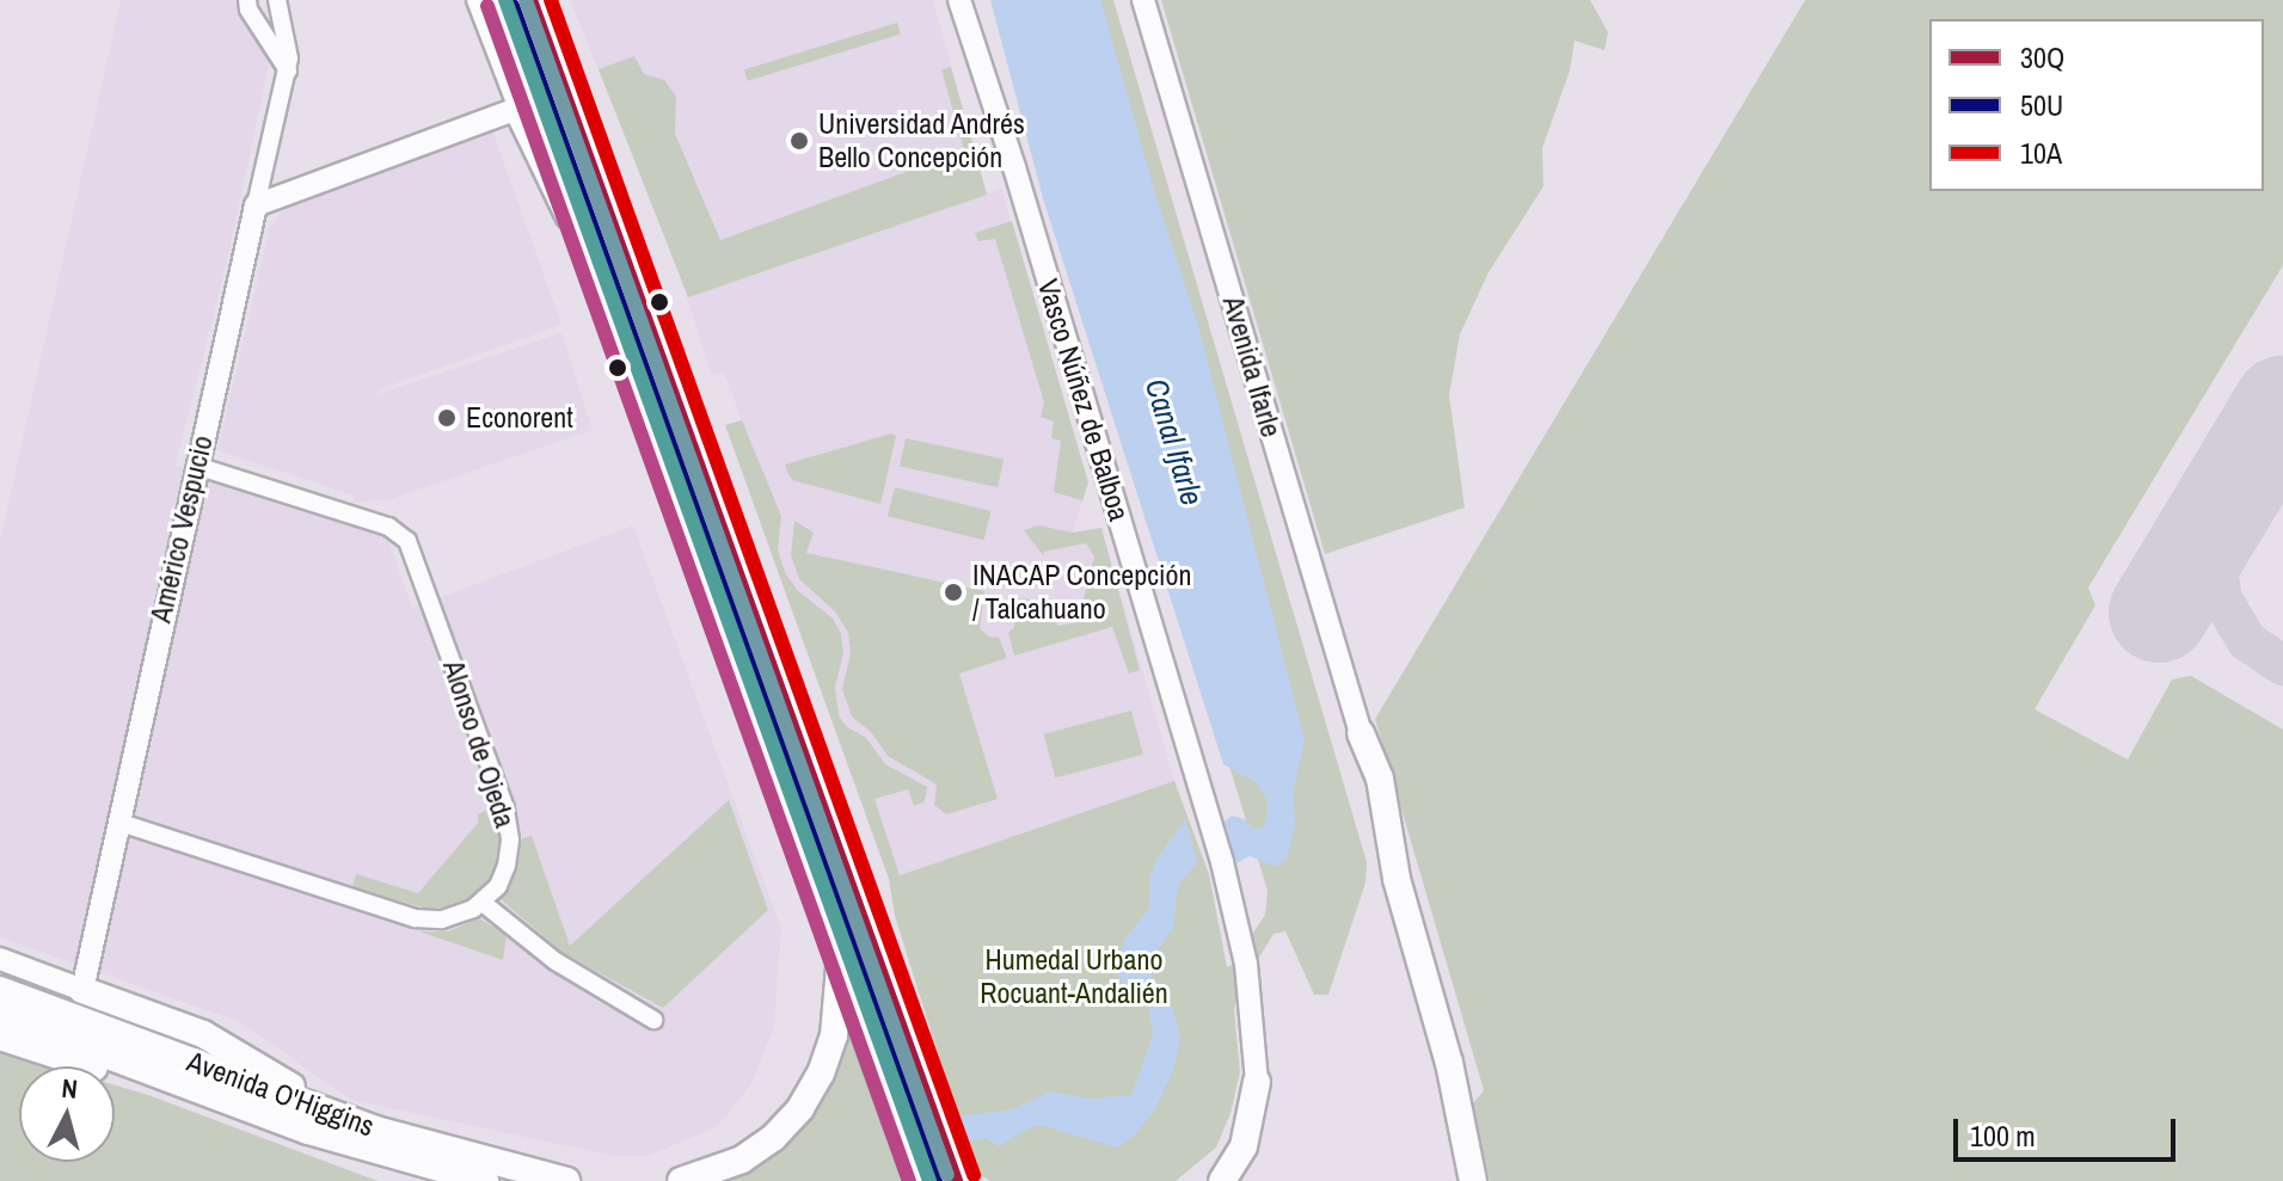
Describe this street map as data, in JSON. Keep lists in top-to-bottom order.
{
  "streets": {
    "main road": ["Avenida O'Higgins"],
    "street": [
      "Avenida Ifarle",
      "Vasco Núñez de Balboa",
      "Américo Vespucio",
      "Alonso de Ojeda"
    ]
  },
  "crossings": [
    ["Américo Vespucio", "Alonso de Ojeda"]
  ],
  "water": ["Canal Ifarle"],
  "parks": ["Humedal Urbano Rocuant-Andalién"],
  "places": ["Universidad Andrés Bello Concepción", "Econorent", "INACAP Concepción / Talcahuano"],
  "lines": ["transit line 30Q", "transit line 10A", "transit line 50U"],
  "legend": ["30Q", "50U", "10A"],
  "scale_bar": "100 m",
  "north": "top"
}
